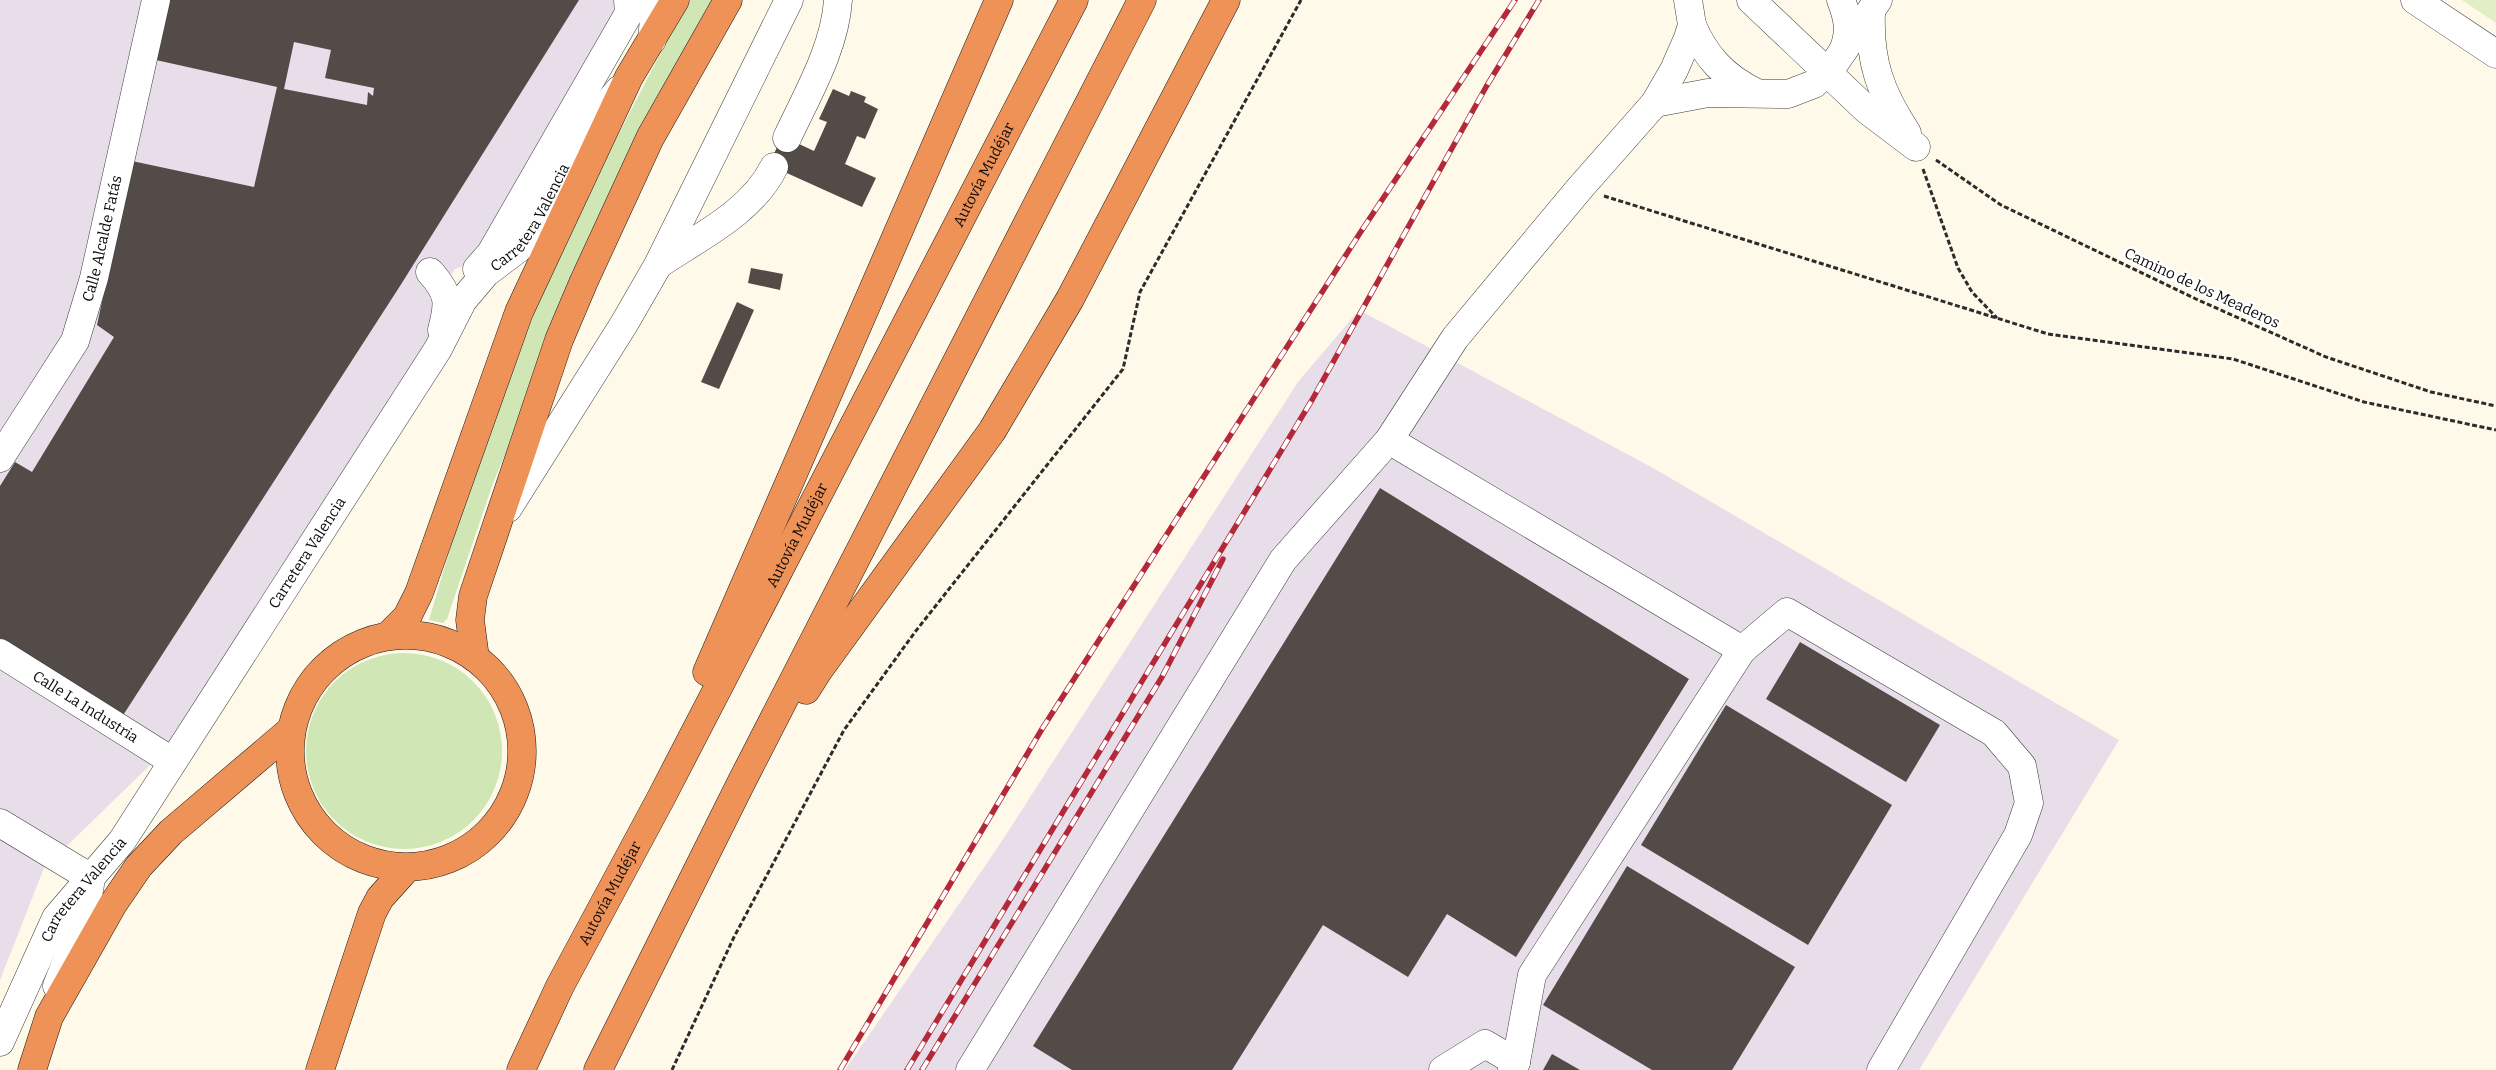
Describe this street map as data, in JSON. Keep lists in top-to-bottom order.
{
  "streets": {
    "highway": ["Autovía Mudéjar"],
    "street": ["Carretera Valencia", "Calle Alcalde Fatás", "Calle La Industria"],
    "path": ["Camino de los Meaderos"]
  },
  "crossings": [
    ["Carretera Valencia", "Calle La Industria"]
  ]
}
